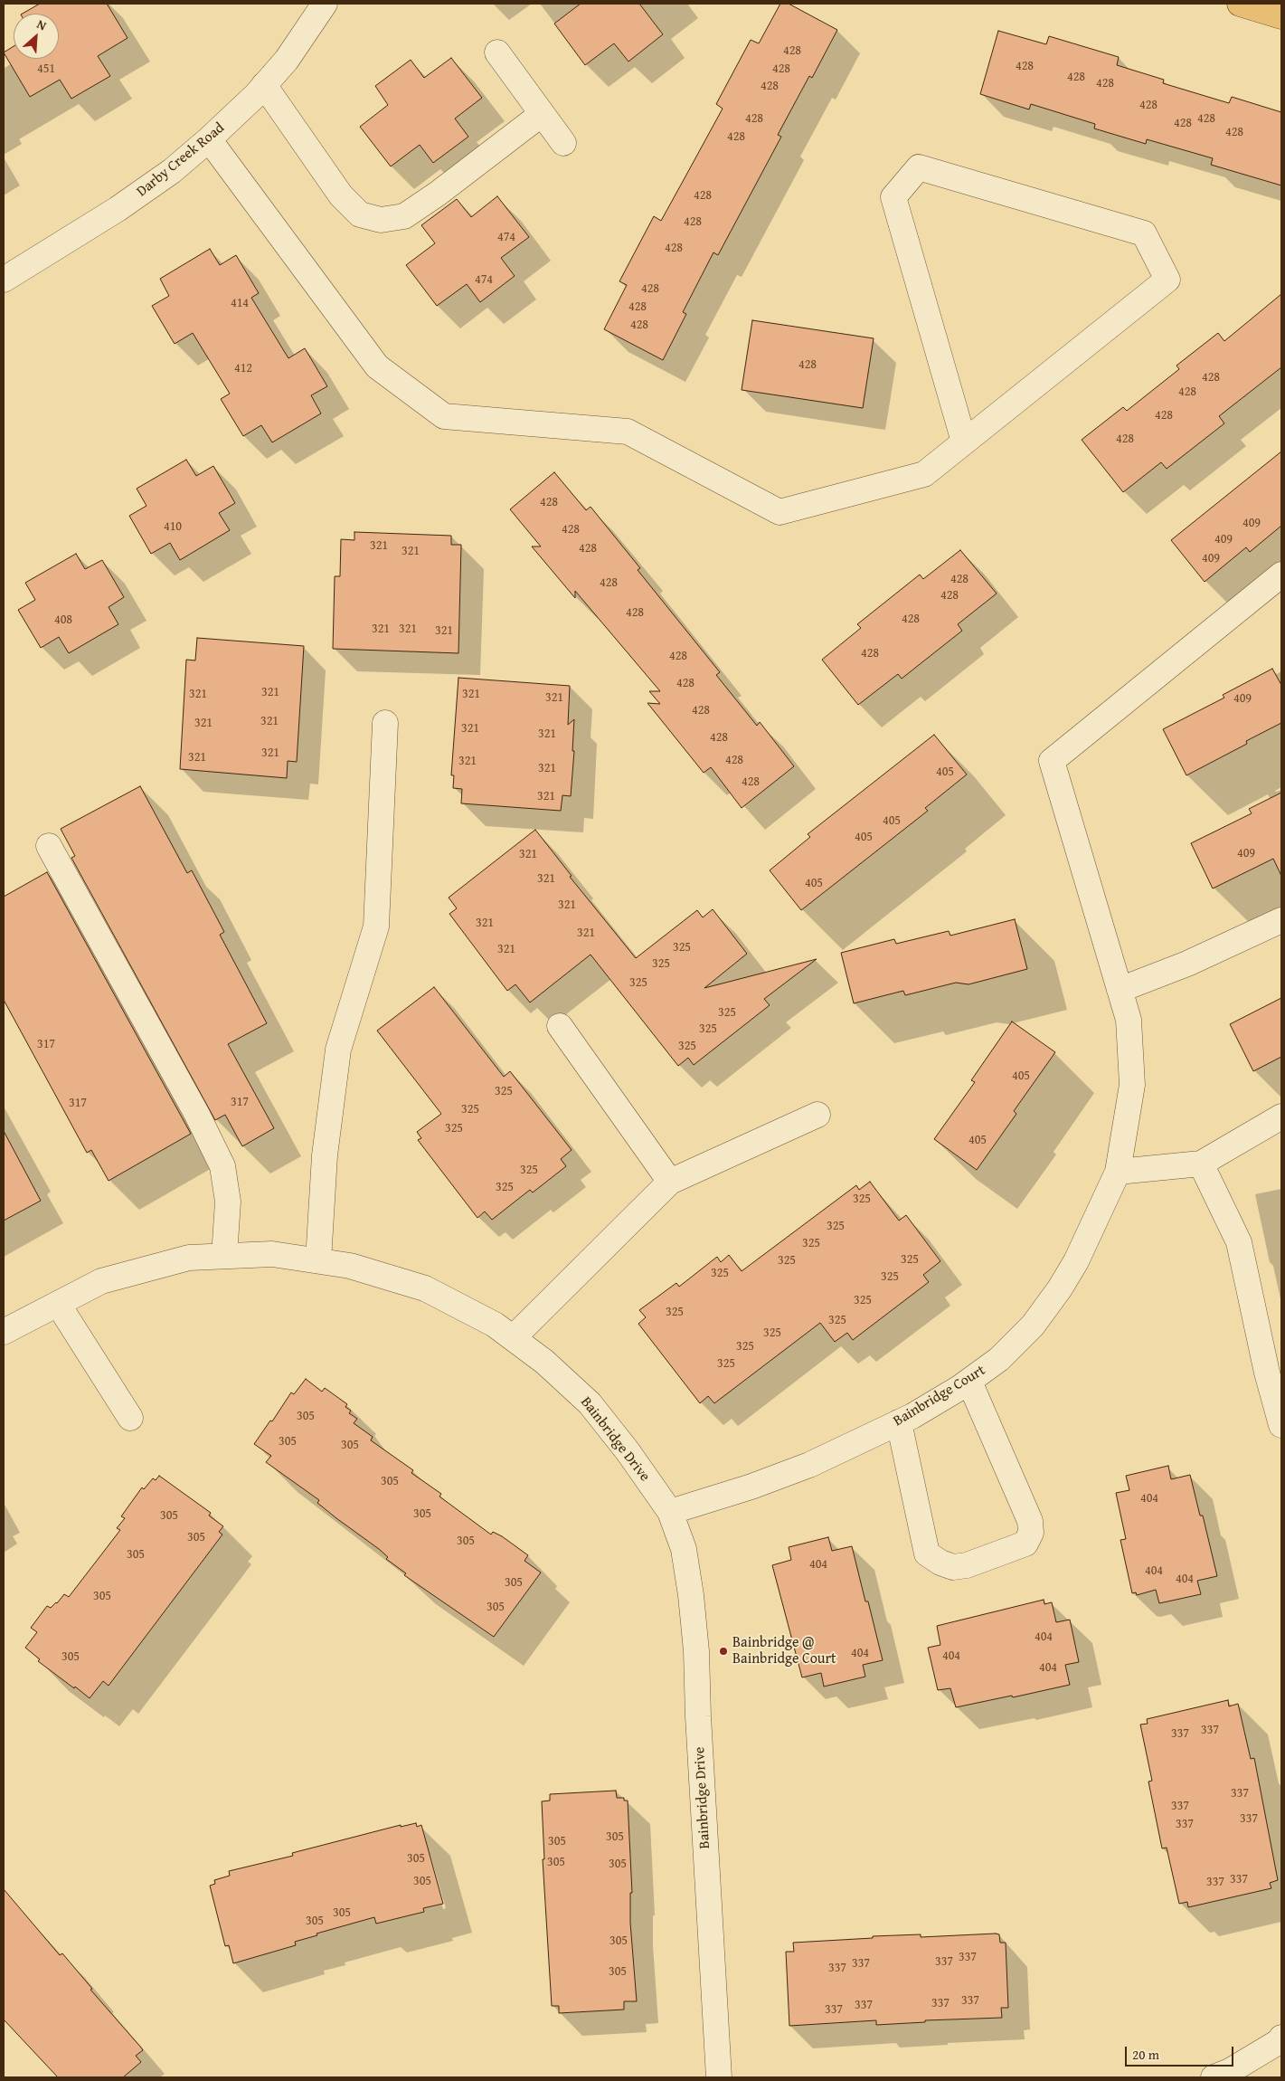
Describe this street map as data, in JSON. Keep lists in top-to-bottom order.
{
  "streets": {
    "street": ["Darby Creek Road", "Bainbridge Court", "Bainbridge Drive"]
  },
  "crossings": [
    ["Bainbridge Court", "Bainbridge Drive"]
  ],
  "places": ["Bainbridge @ Bainbridge Court"],
  "house_numbers": [
    "428",
    "428",
    "451",
    "428",
    "428",
    "428",
    "428",
    "428",
    "428",
    "428",
    "428",
    "428",
    "428",
    "428",
    "428",
    "474",
    "428",
    "474",
    "428",
    "414",
    "428",
    "428",
    "428",
    "412",
    "428",
    "428",
    "428",
    "428",
    "428",
    "409",
    "410",
    "428",
    "409",
    "321",
    "428",
    "321",
    "409",
    "428",
    "428",
    "428",
    "428",
    "428",
    "408",
    "321",
    "321",
    "321",
    "428",
    "428",
    "428",
    "321",
    "321",
    "321",
    "321",
    "409",
    "428",
    "321",
    "321",
    "321",
    "321",
    "428",
    "321",
    "321",
    "428",
    "321",
    "321",
    "405",
    "428",
    "321",
    "405",
    "405",
    "409",
    "321",
    "321",
    "405",
    "321",
    "321",
    "321",
    "325",
    "321",
    "325",
    "325",
    "325",
    "325",
    "317",
    "325",
    "405",
    "325",
    "317",
    "317",
    "325",
    "325",
    "405",
    "325",
    "325",
    "325",
    "325",
    "325",
    "325",
    "325",
    "325",
    "325",
    "325",
    "325",
    "325",
    "325",
    "325",
    "325",
    "305",
    "305",
    "305",
    "305",
    "404",
    "305",
    "305",
    "305",
    "305",
    "305",
    "404",
    "404",
    "404",
    "305",
    "305",
    "305",
    "404",
    "404",
    "404",
    "305",
    "404",
    "337",
    "337",
    "337",
    "337",
    "337",
    "337",
    "305",
    "305",
    "305",
    "305",
    "305",
    "337",
    "305",
    "337",
    "305",
    "305",
    "305",
    "337",
    "337",
    "337",
    "337",
    "305",
    "337",
    "337",
    "337",
    "337"
  ],
  "scale_bar": "20 m",
  "north": "top right"
}
